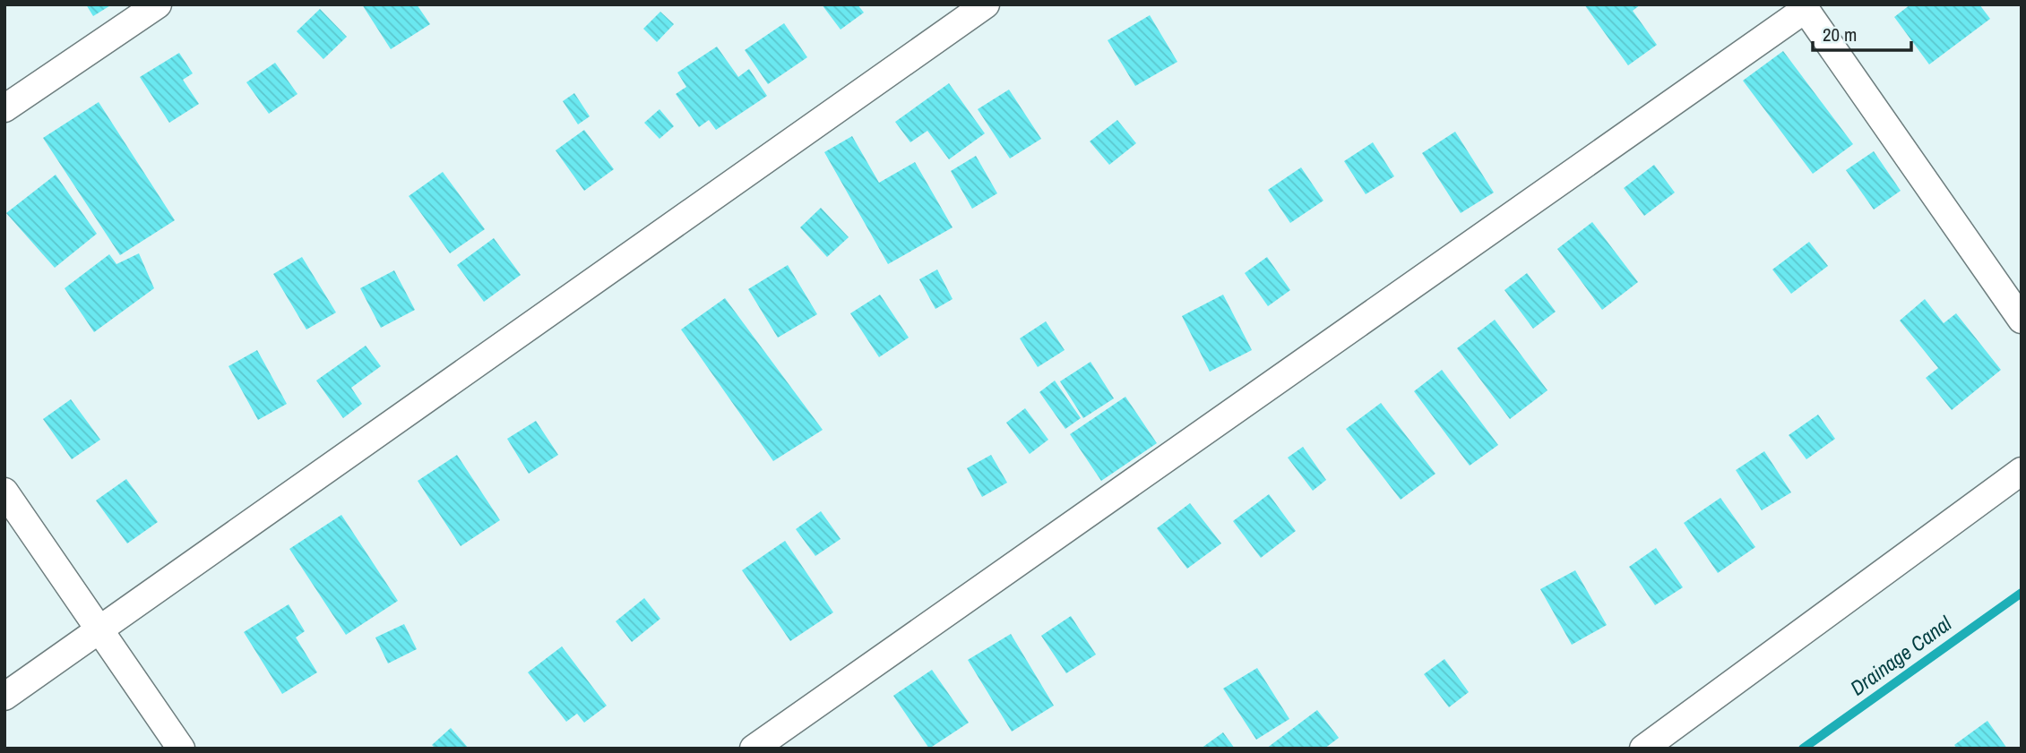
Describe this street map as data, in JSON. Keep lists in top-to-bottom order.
{
  "water": ["Drainage Canal"],
  "scale_bar": "20 m"
}
